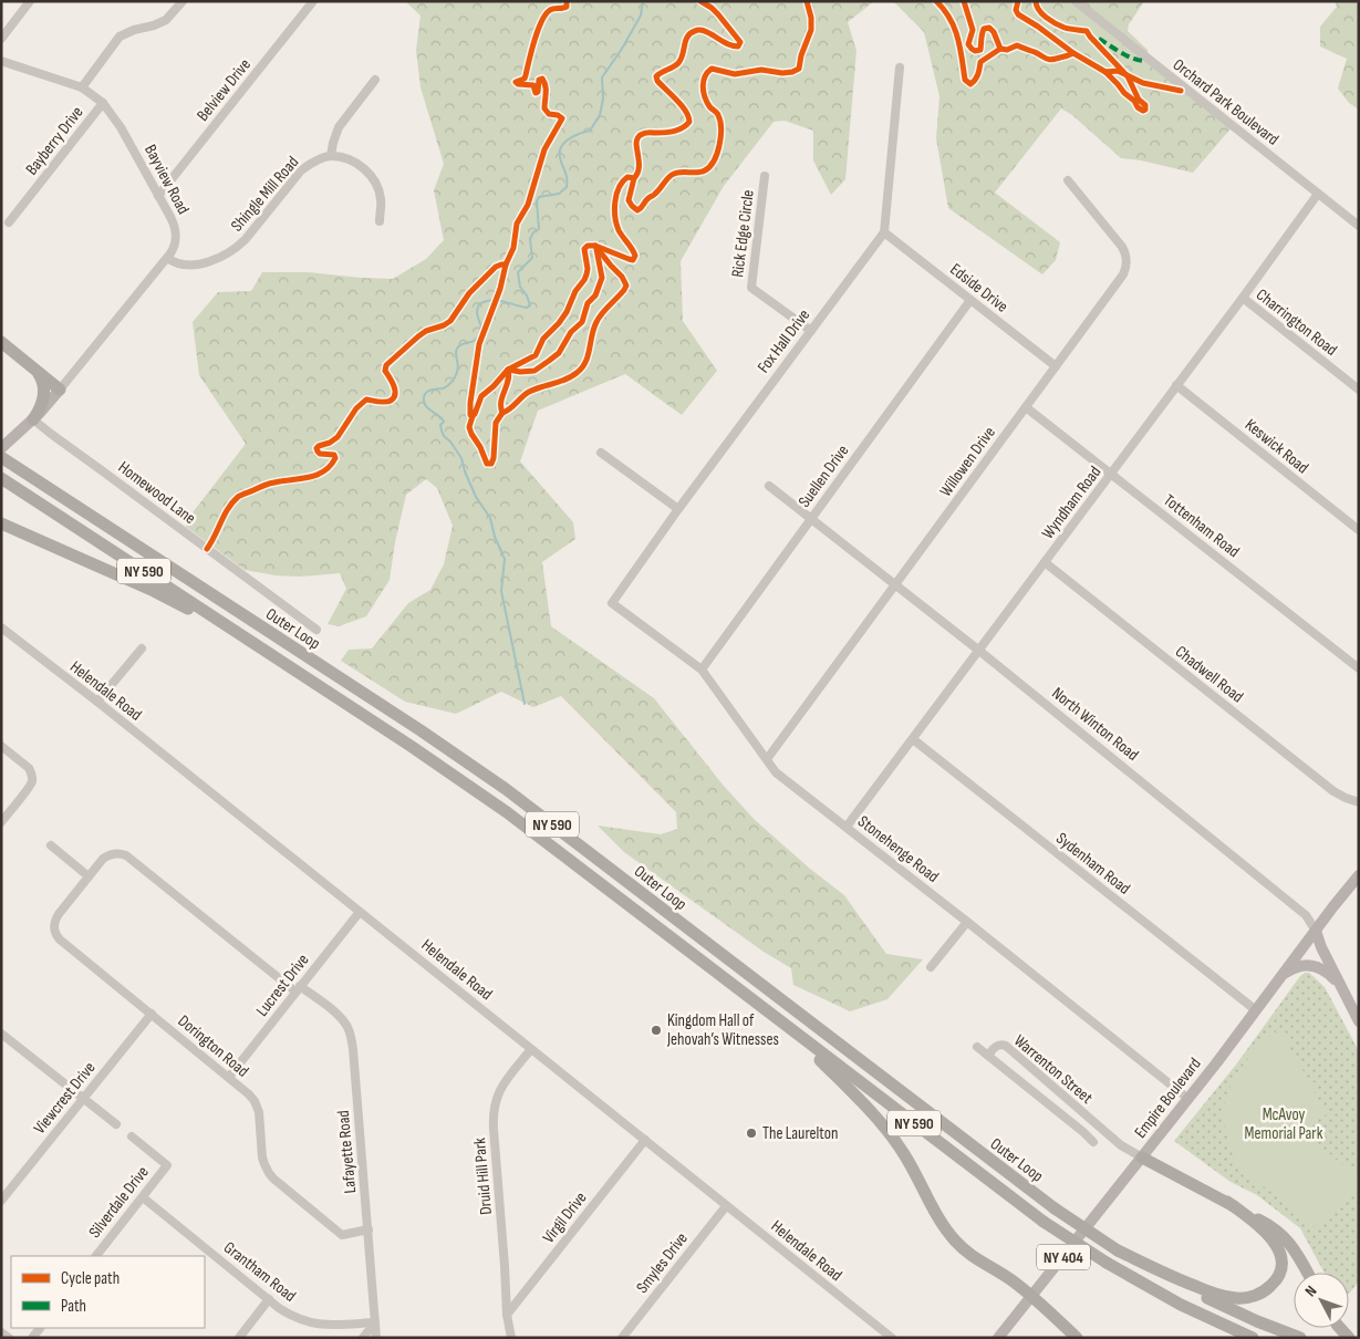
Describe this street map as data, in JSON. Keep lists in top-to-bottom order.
{
  "streets": {
    "highway": ["NY 590", "Outer Loop"],
    "main road": [
      "Bayview Road",
      "North Winton Road",
      "Empire Boulevard",
      "NY 404"
    ],
    "street": [
      "Belview Drive",
      "Orchard Park Boulevard",
      "Bayberry Drive",
      "Shingle Mill Road",
      "Rick Edge Circle",
      "Edside Drive",
      "Charrington Road",
      "Fox Hall Drive",
      "Keswick Road",
      "Willowen Drive",
      "Suellen Drive",
      "Homewood Lane",
      "Wyndham Road",
      "Tottenham Road",
      "Chadwell Road",
      "Helendale Road",
      "Stonehenge Road",
      "Sydenham Road",
      "Lucrest Drive",
      "Dorington Road",
      "Warrenton Street",
      "Viewcrest Drive",
      "Lafayette Road",
      "Druid Hill Park",
      "Silverdale Drive",
      "Virgil Drive",
      "Smyles Drive",
      "Grantham Road"
    ]
  },
  "crossings": [
    ["Belview Drive", "Bayview Road"],
    ["Orchard Park Boulevard", "Wyndham Road"],
    ["Bayberry Drive", "Bayview Road"],
    ["Bayview Road", "Shingle Mill Road"],
    ["Bayview Road", "Homewood Lane"],
    ["Rick Edge Circle", "Fox Hall Drive"],
    ["Edside Drive", "Fox Hall Drive"],
    ["Edside Drive", "Willowen Drive"],
    ["Edside Drive", "Suellen Drive"],
    ["Charrington Road", "Wyndham Road"],
    ["Fox Hall Drive", "Stonehenge Road"],
    ["Keswick Road", "Wyndham Road"],
    ["Willowen Drive", "Tottenham Road"],
    ["Willowen Drive", "North Winton Road"],
    ["Willowen Drive", "Stonehenge Road"],
    ["Suellen Drive", "North Winton Road"],
    ["Suellen Drive", "Stonehenge Road"],
    ["Wyndham Road", "Tottenham Road"],
    ["Wyndham Road", "Chadwell Road"],
    ["Wyndham Road", "North Winton Road"],
    ["Wyndham Road", "Stonehenge Road"],
    ["Wyndham Road", "Sydenham Road"],
    ["Helendale Road", "Lucrest Drive"],
    ["Helendale Road", "Druid Hill Park"],
    ["Helendale Road", "Virgil Drive"],
    ["Helendale Road", "Smyles Drive"],
    ["North Winton Road", "Empire Boulevard"],
    ["Stonehenge Road", "Empire Boulevard"],
    ["Sydenham Road", "Empire Boulevard"],
    ["Lucrest Drive", "Dorington Road"],
    ["Lucrest Drive", "Lafayette Road"],
    ["Dorington Road", "Viewcrest Drive"],
    ["Dorington Road", "Lafayette Road"],
    ["Warrenton Street", "Empire Boulevard"],
    ["Lafayette Road", "Grantham Road"],
    ["Druid Hill Park", "Virgil Drive"],
    ["Silverdale Drive", "Grantham Road"]
  ],
  "parks": ["McAvoy Memorial Park"],
  "places": ["Kingdom Hall of Jehovah’s Witnesses", "The Laurelton"],
  "legend": ["Cycle path", "Path"],
  "north": "top left"
}
